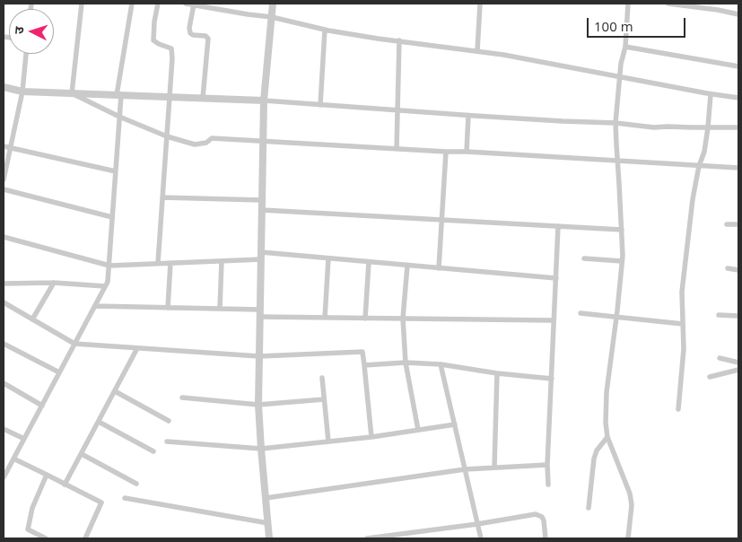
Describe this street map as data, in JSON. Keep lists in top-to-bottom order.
{
  "scale_bar": "100 m",
  "north": "left"
}
